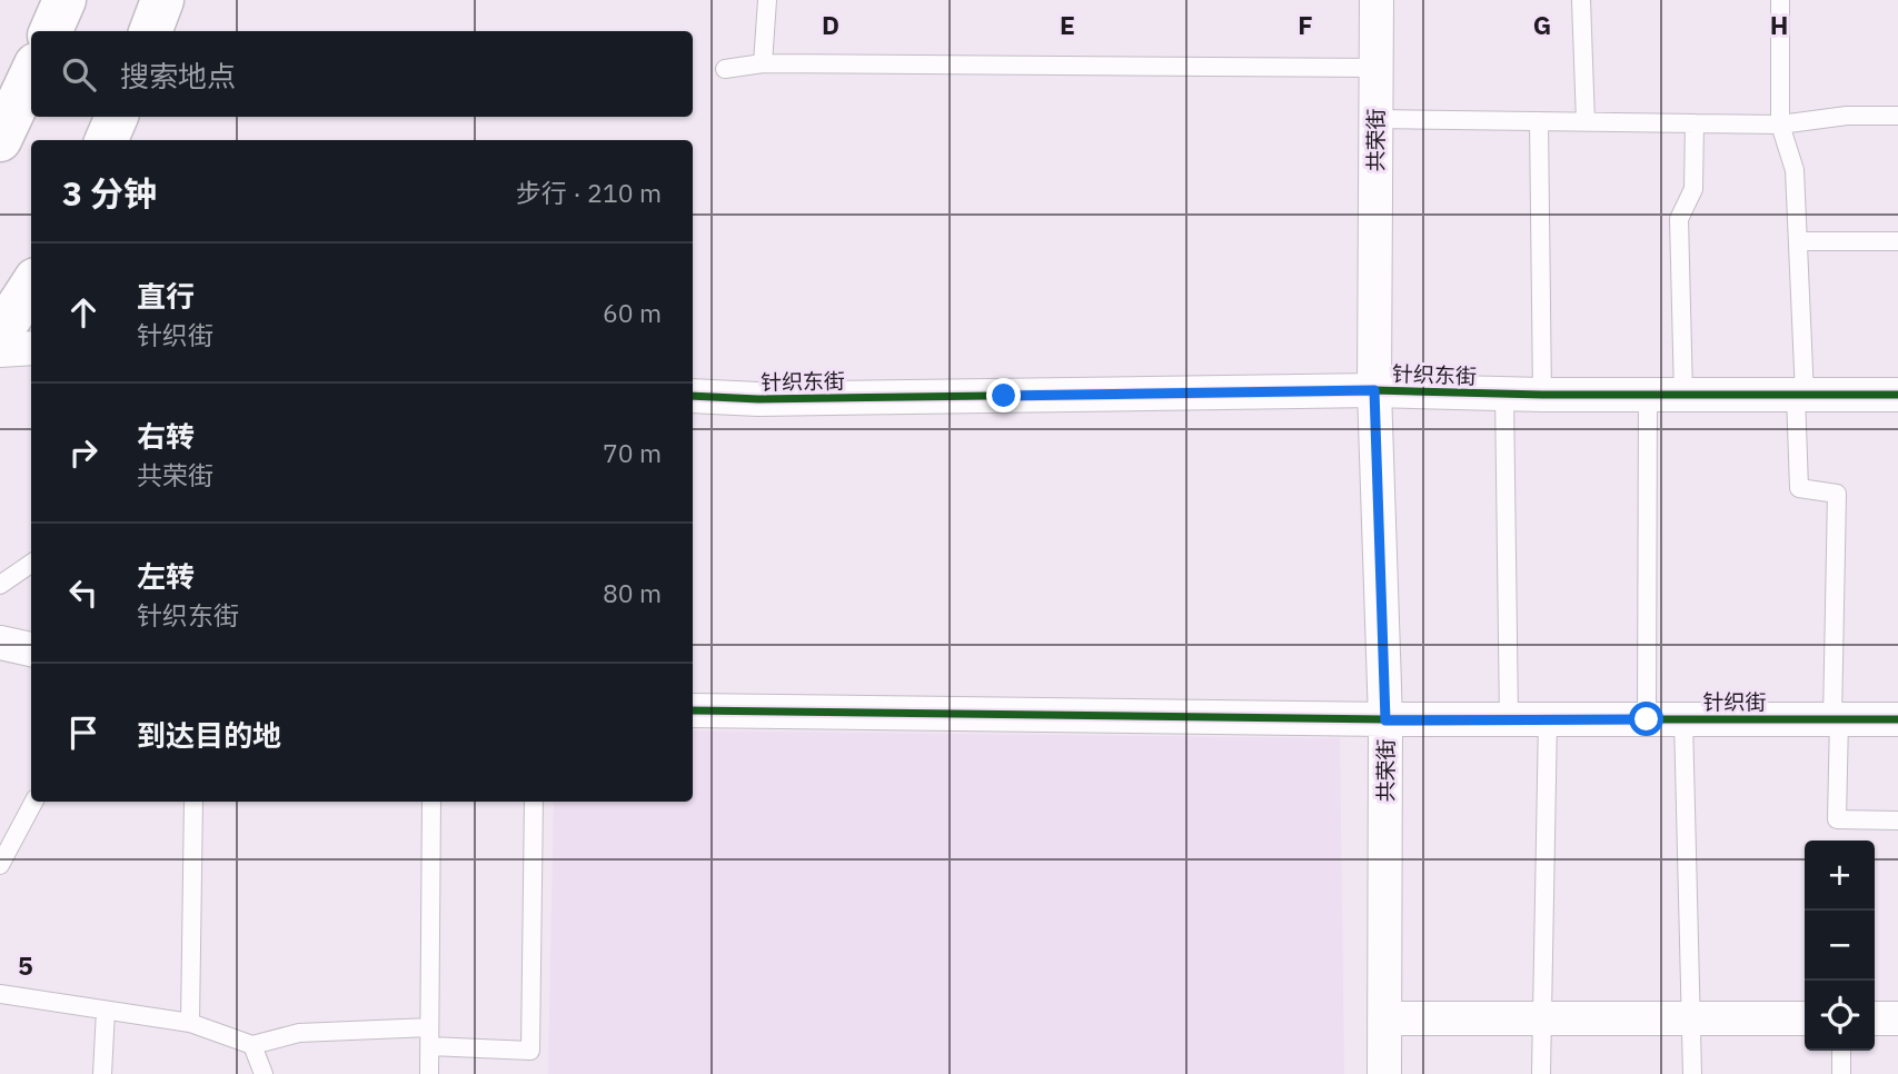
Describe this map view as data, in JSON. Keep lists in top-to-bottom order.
{
  "streets": {
    "street": ["共荣街", "针织东街", "针织街"]
  },
  "crossings": [
    ["共荣街", "针织东街"],
    ["共荣街", "针织街"]
  ],
  "page": {
    "search": "搜索地点",
    "heading": ["3 分钟", "步行 · 210 m"],
    "list": [
      ["直行", "针织街", "60 m"],
      ["右转", "共荣街", "70 m"],
      ["左转", "针织东街", "80 m"],
      "到达目的地"
    ],
    "map_buttons": ["+", "−"]
  },
  "grid": {
    "columns": [
      "D",
      "E",
      "F",
      "G",
      "H"
    ],
    "rows": ["5"]
  }
}
